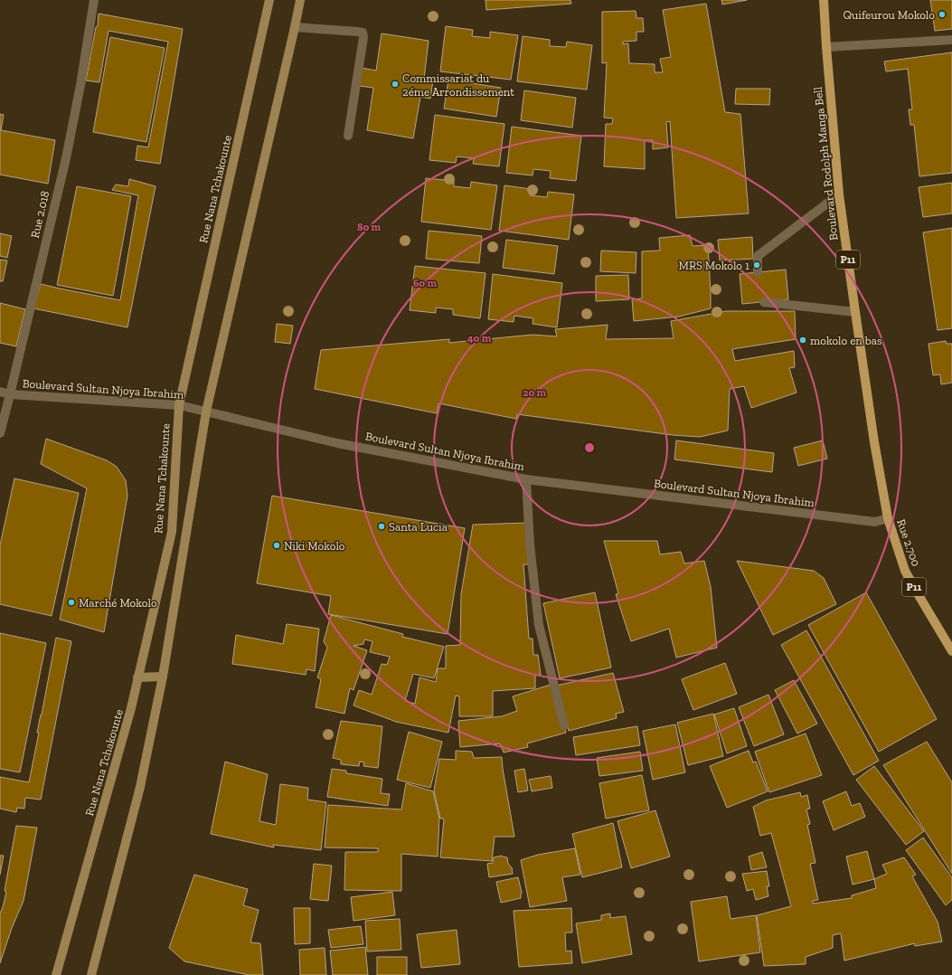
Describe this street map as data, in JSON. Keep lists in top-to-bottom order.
{
  "streets": {
    "main road": [
      "Boulevard Rodolph Manga Bell",
      "Rue Nana Tchakounte",
      "P11",
      "Rue 2.700"
    ],
    "street": ["Rue 2.018", "Boulevard Sultan Njoya Ibrahim"]
  },
  "crossings": [
    ["Boulevard Rodolph Manga Bell", "Boulevard Sultan Njoya Ibrahim"],
    ["Boulevard Rodolph Manga Bell", "Rue 2.700"],
    ["Rue Nana Tchakounte", "Boulevard Sultan Njoya Ibrahim"],
    ["Rue 2.018", "Boulevard Sultan Njoya Ibrahim"],
    ["Boulevard Sultan Njoya Ibrahim", "Rue 2.700"]
  ],
  "places": [
    "Quifeurou Mokolo",
    "Commissariat du 2éme Arrondissement",
    "MRS Mokolo 1",
    "mokolo en bas",
    "Santa Lucia",
    "Niki Mokolo",
    "Marché Mokolo"
  ],
  "rings": [
    "80 m",
    "60 m",
    "40 m",
    "20 m"
  ]
}
